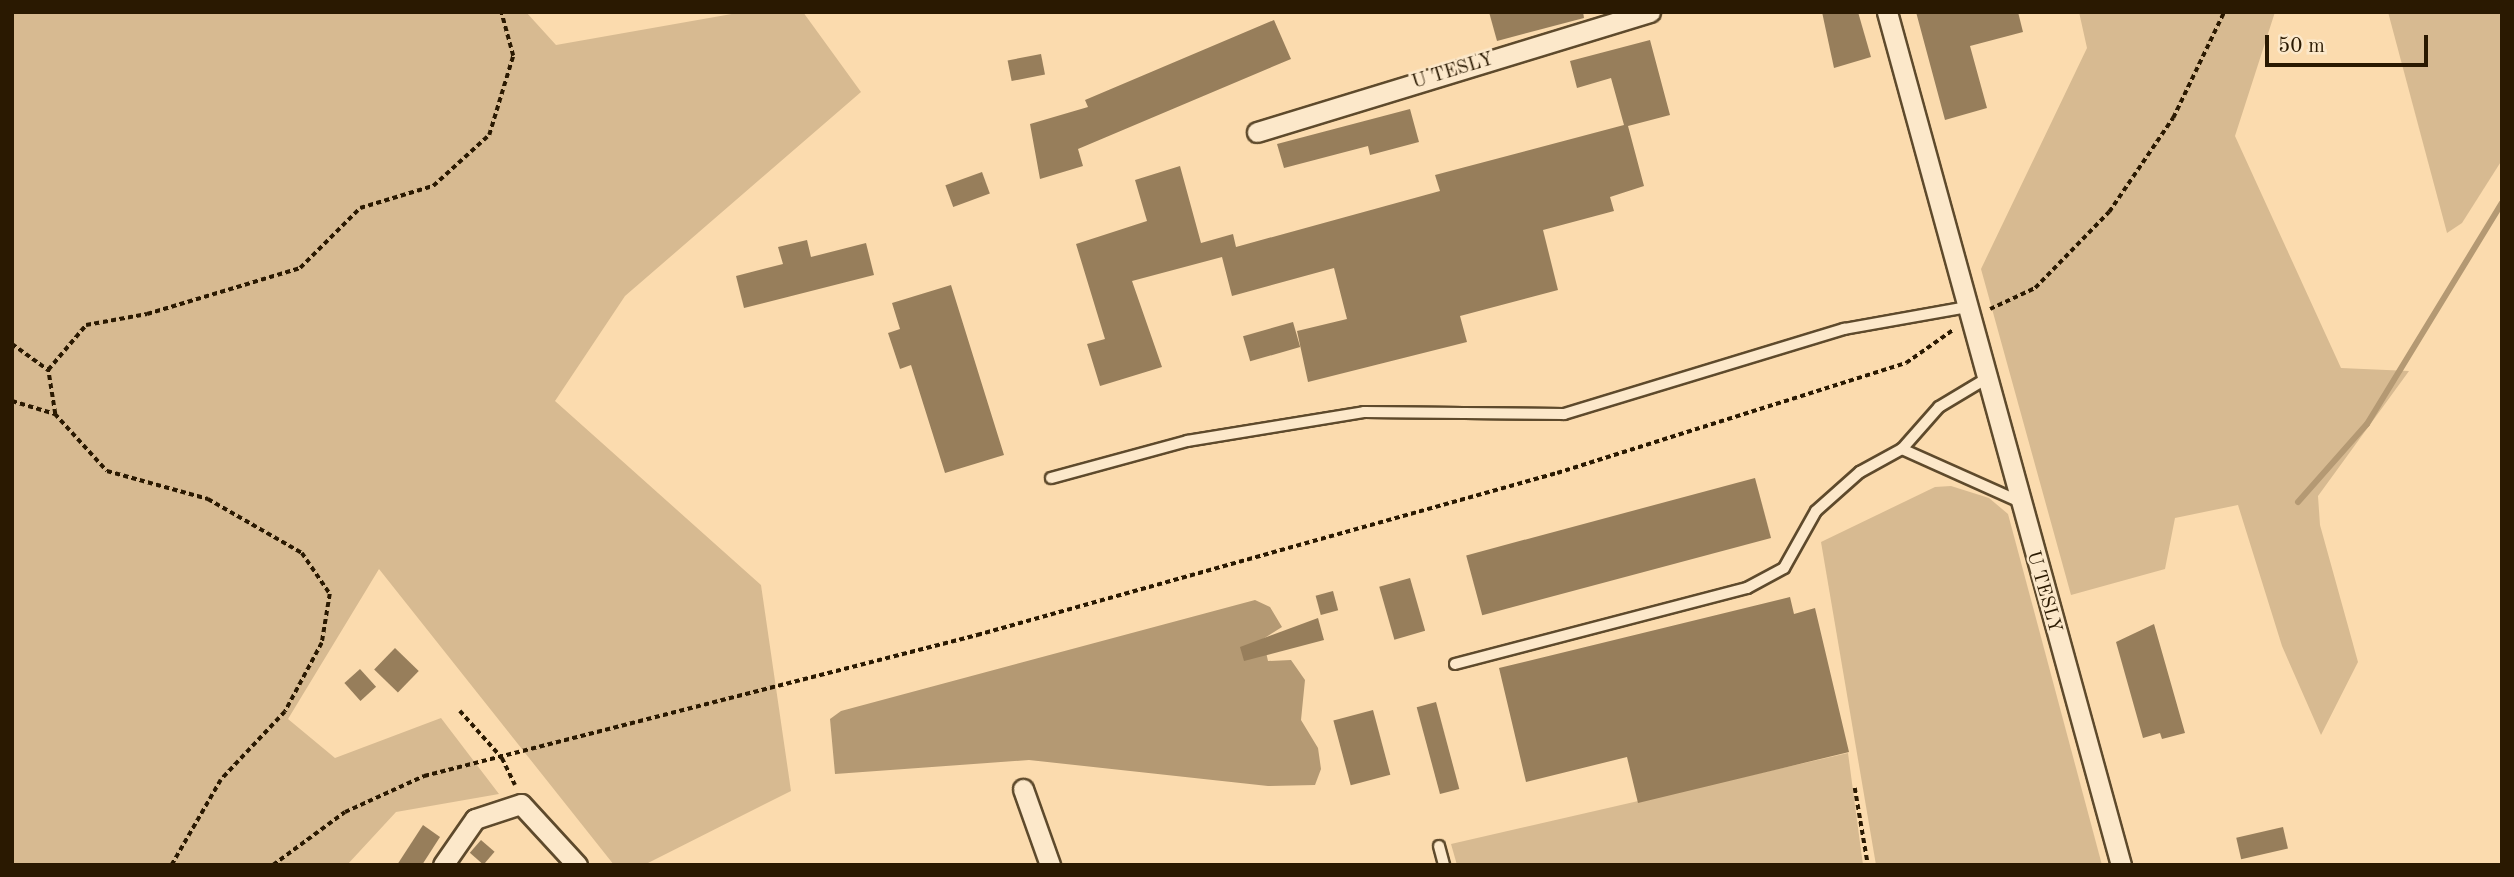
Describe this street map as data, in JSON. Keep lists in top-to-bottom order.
{
  "streets": {
    "street": ["U TESLY"]
  },
  "scale_bar": "50 m"
}
